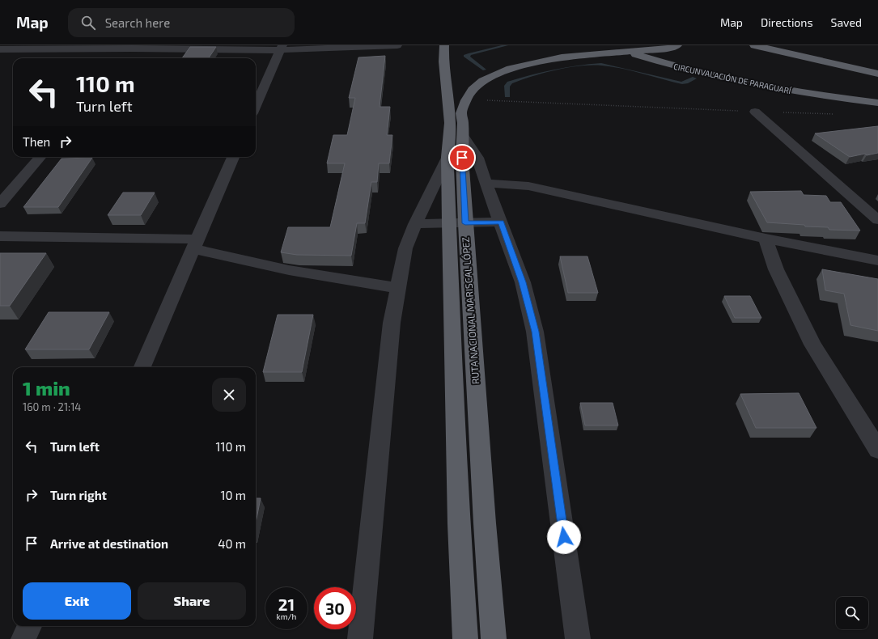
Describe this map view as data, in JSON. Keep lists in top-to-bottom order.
{
  "streets": {
    "highway": ["CIRCUNVALACIÓN DE PARAGUARÍ", "RUTA NACIONAL MARISCAL LÓPEZ"]
  },
  "crossings": [
    ["CIRCUNVALACIÓN DE PARAGUARÍ", "RUTA NACIONAL MARISCAL LÓPEZ"]
  ],
  "page": {
    "header": "Map",
    "search": "Search here",
    "nav": ["Map", "Directions", "Saved"],
    "turn": ["110 m", "Turn left"],
    "then": "Then",
    "heading": ["1 min", "160 m · 21:14"],
    "list": [
      {
        "name": "Turn left",
        "value": "110 m"
      },
      {
        "name": "Turn right",
        "value": "10 m"
      },
      {
        "name": "Arrive at destination",
        "value": "40 m"
      }
    ],
    "buttons": ["Exit", "Share"],
    "speed": "21 km/h",
    "limit": "30"
  }
}
